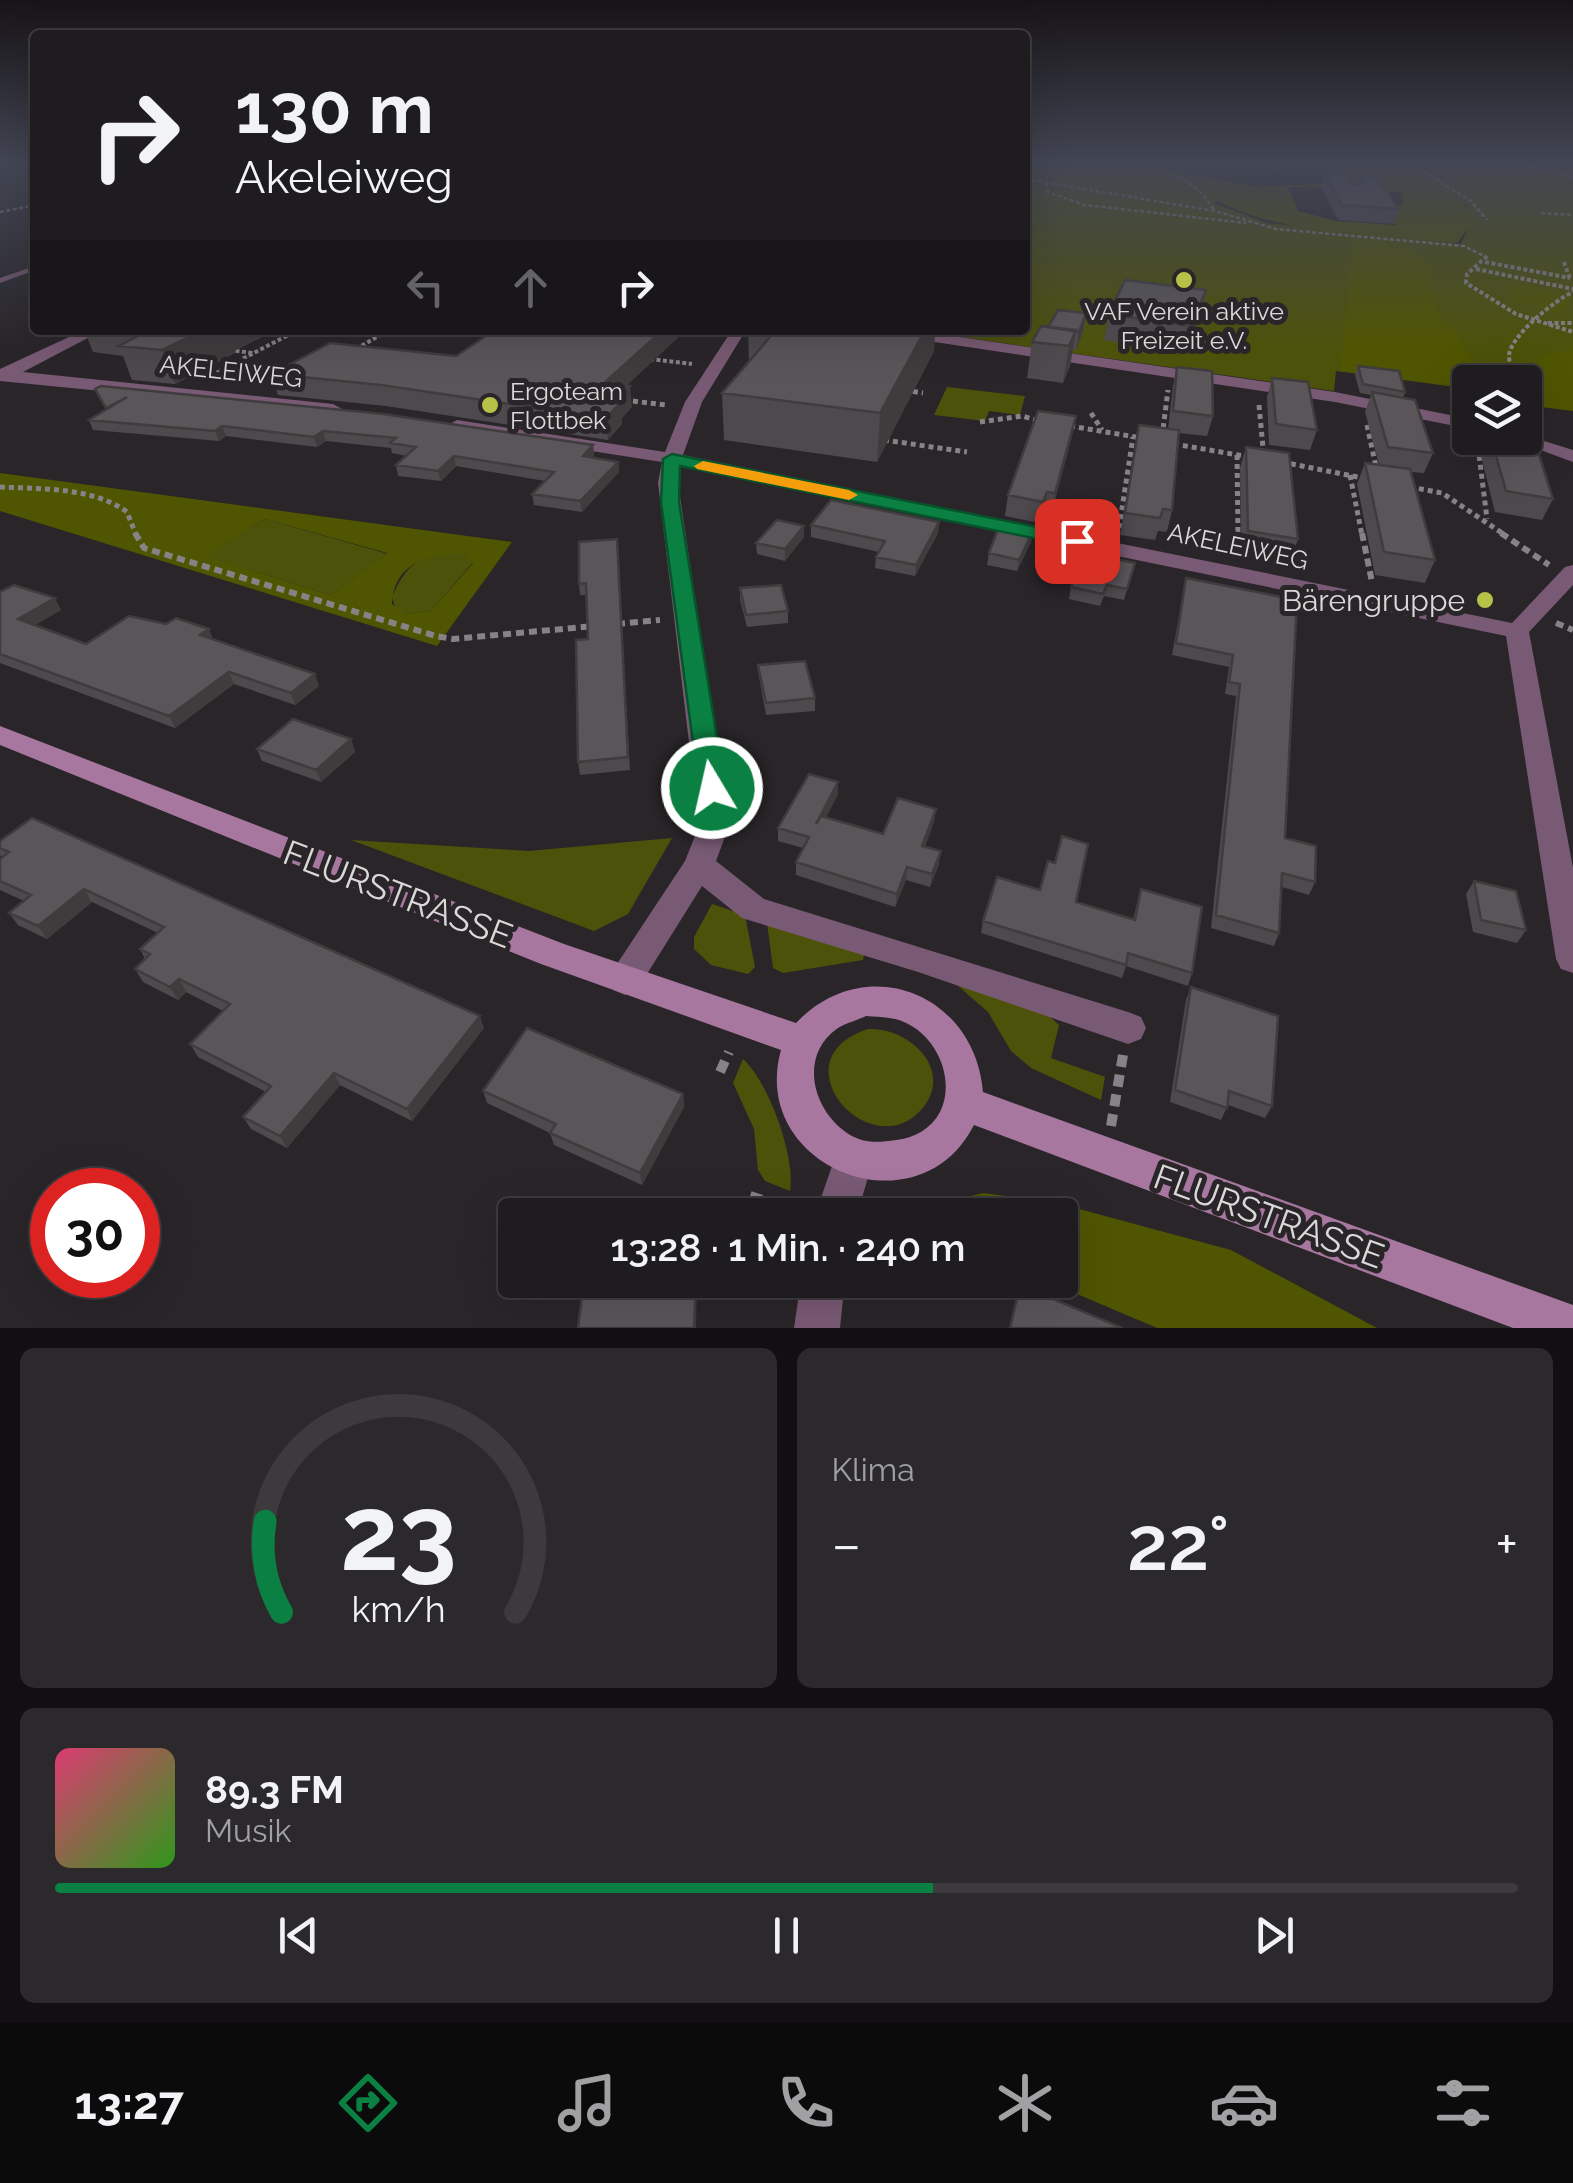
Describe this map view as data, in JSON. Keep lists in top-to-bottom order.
{
  "streets": {
    "street": ["AKELEIWEG", "FLURSTRASSE"]
  },
  "places": ["VAF Verein aktive Freizeit e.V.", "Ergoteam Flottbek", "Bärengruppe"],
  "page": {
    "turn": ["130 m", "Akeleiweg"],
    "limit": "30",
    "trip": "13:28 · 1 Min. · 240 m",
    "tile": "Klima",
    "heat": ["−", "22°", "+"],
    "song": ["89.3 FM", "Musik"],
    "tabs": "13:27",
    "gauge": ["23", "km/h"]
  }
}
